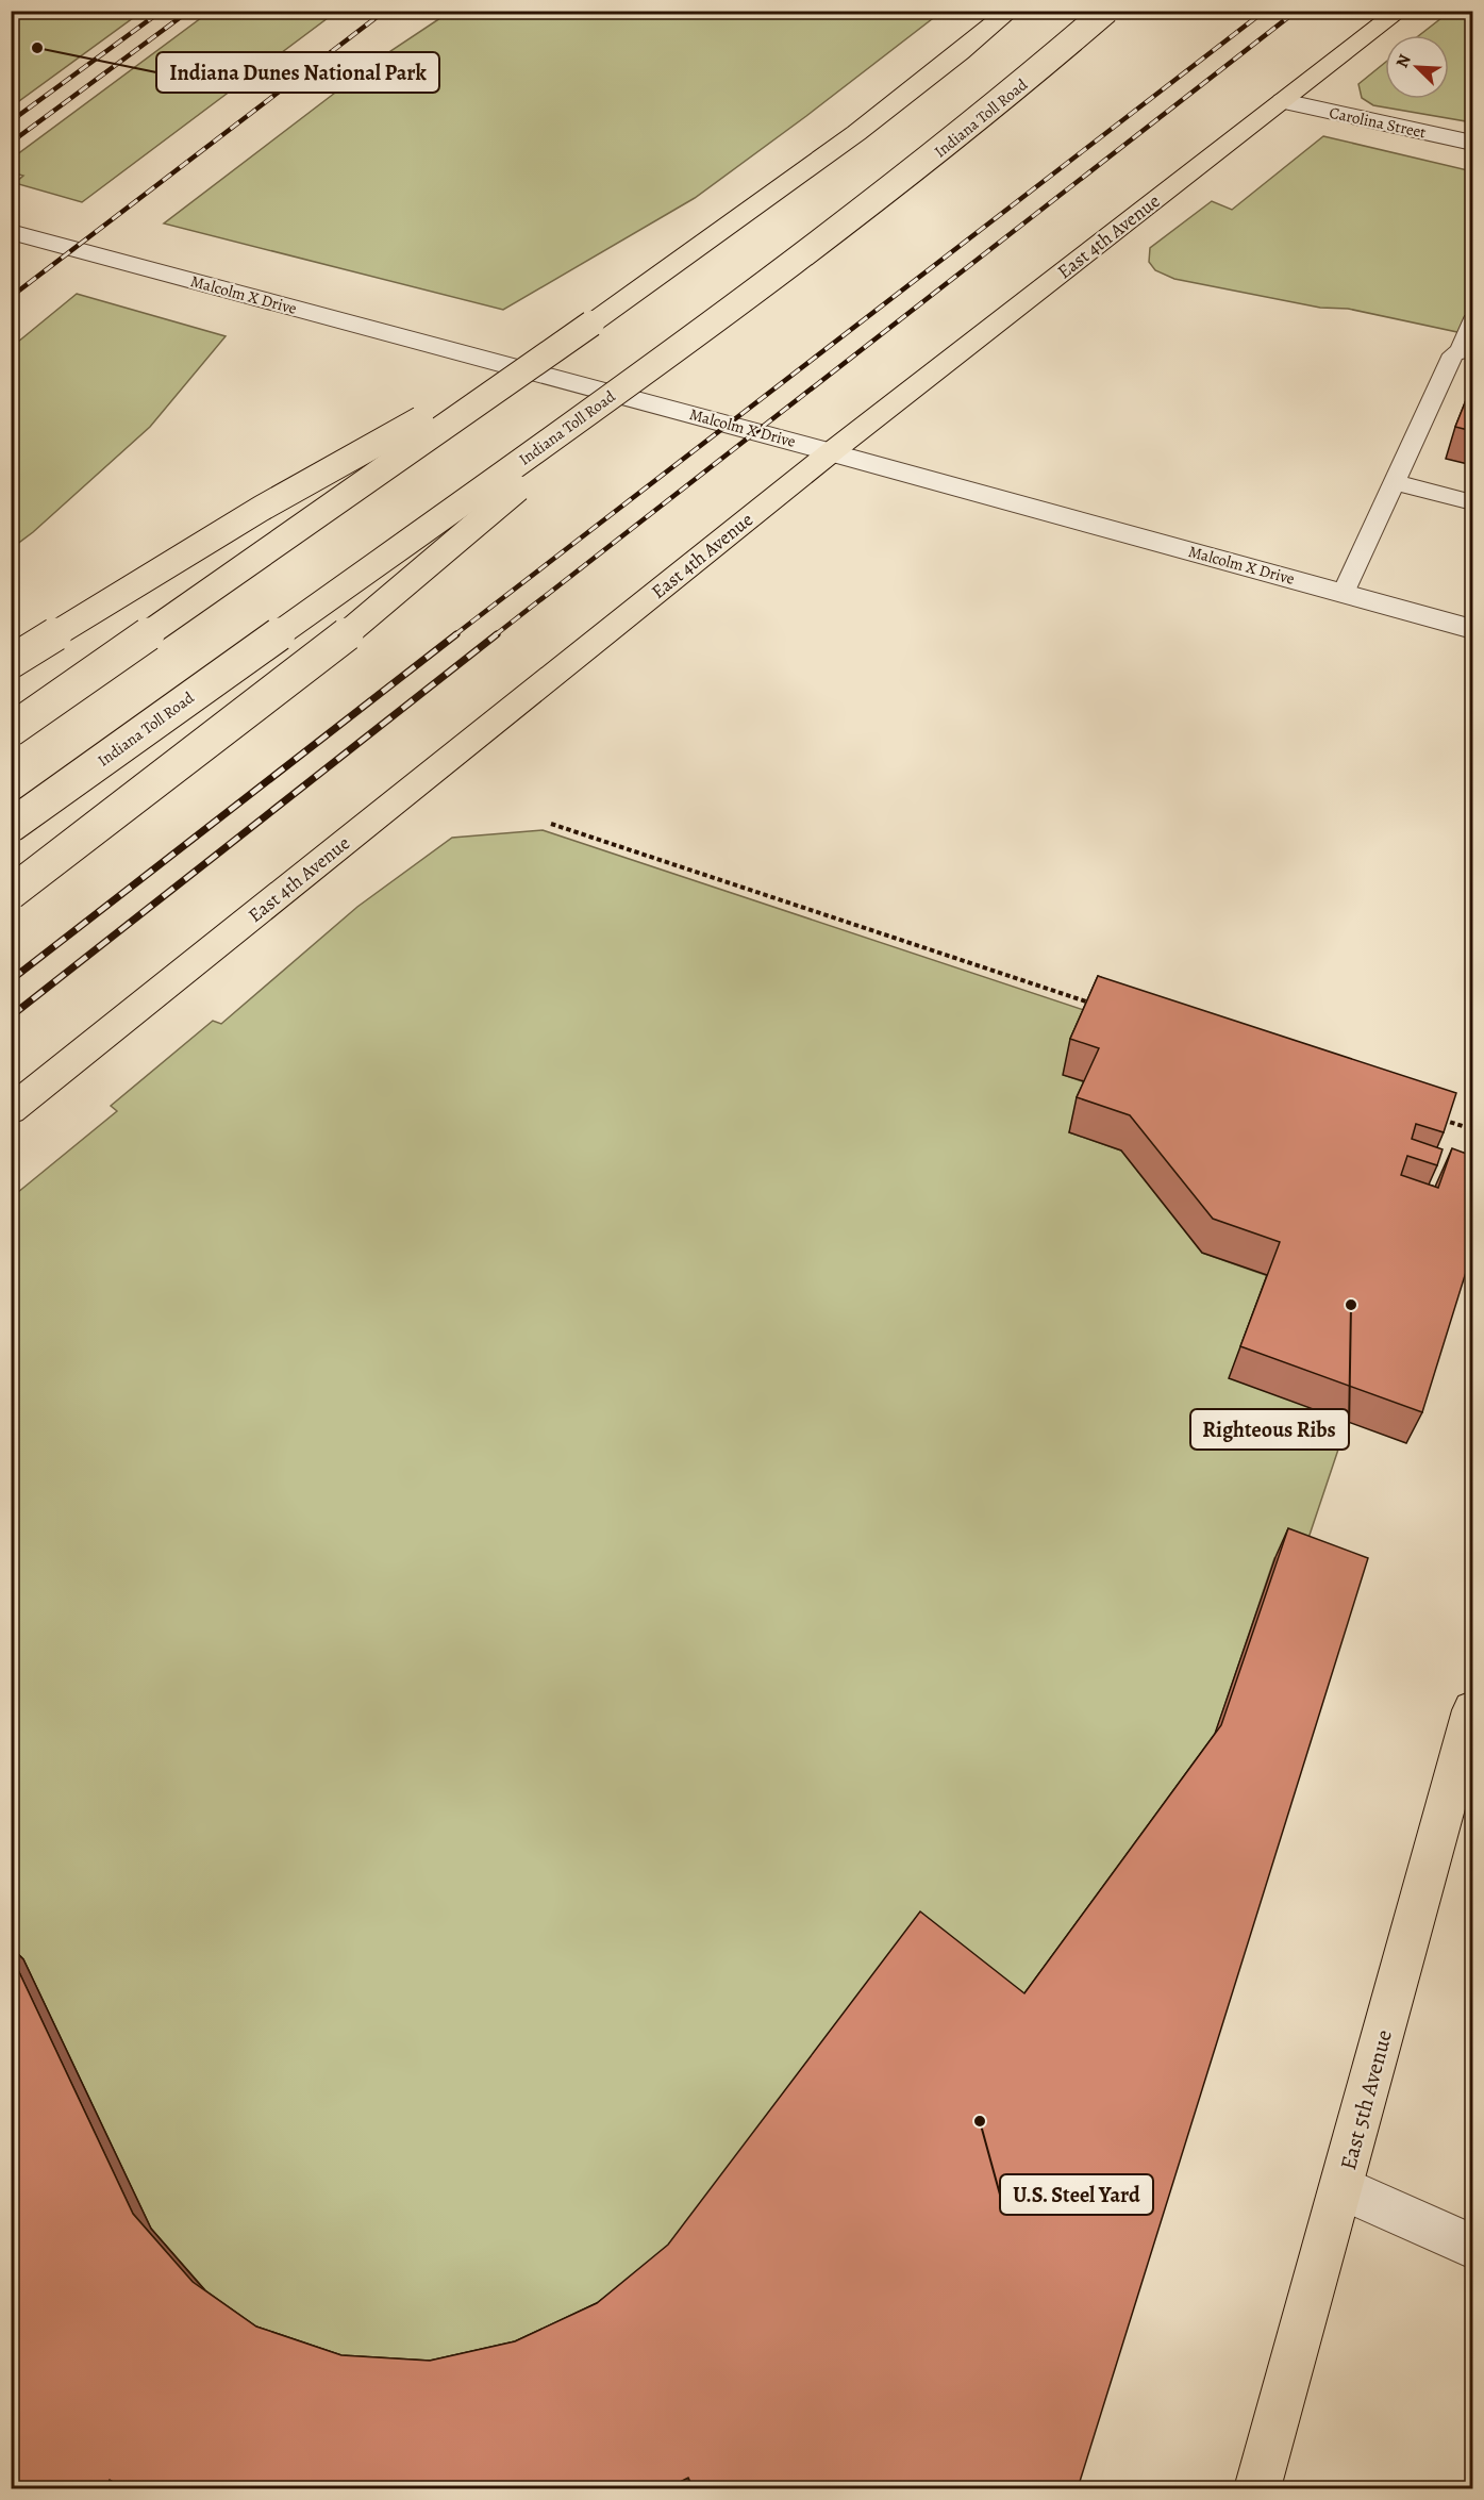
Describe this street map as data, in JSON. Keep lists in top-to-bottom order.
{
  "streets": {
    "main road": ["Indiana Toll Road", "East 4th Avenue", "East 5th Avenue"],
    "street": ["Carolina Street", "Malcolm X Drive"]
  },
  "crossings": [
    ["Carolina Street", "East 4th Avenue"],
    ["East 4th Avenue", "Malcolm X Drive"]
  ],
  "places": ["Indiana Dunes National Park", "Righteous Ribs", "U.S. Steel Yard"],
  "north": "top left"
}
